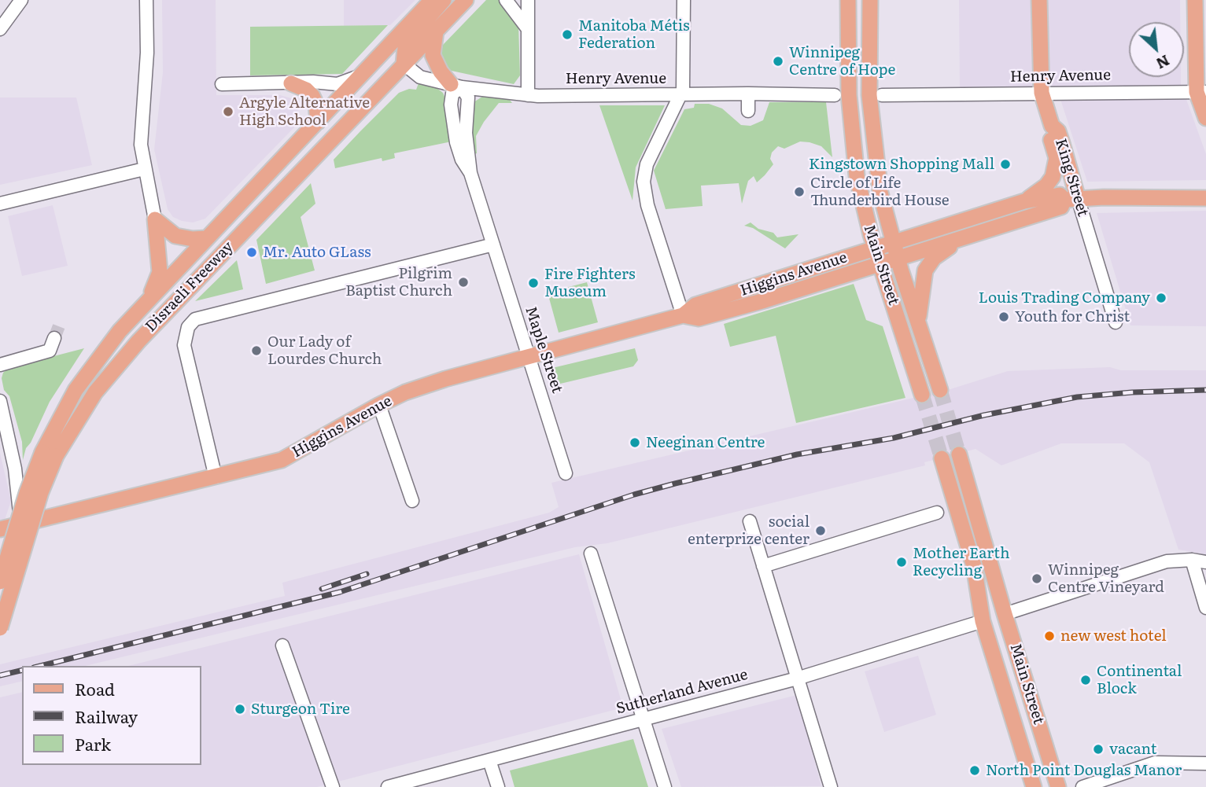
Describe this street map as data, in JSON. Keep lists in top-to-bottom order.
{
  "streets": {
    "main road": [
      "King Street",
      "Main Street",
      "Higgins Avenue",
      "Disraeli Freeway"
    ],
    "street": ["Henry Avenue", "Maple Street", "Sutherland Avenue"]
  },
  "crossings": [
    ["Henry Avenue", "King Street"],
    ["Henry Avenue", "Disraeli Freeway"],
    ["Henry Avenue", "Maple Street"],
    ["King Street", "Higgins Avenue"],
    ["Main Street", "Higgins Avenue"],
    ["Main Street", "Sutherland Avenue"],
    ["Higgins Avenue", "Maple Street"]
  ],
  "places": [
    "Manitoba Métis Federation",
    "Winnipeg Centre of Hope",
    "Argyle Alternative High School",
    "Kingstown Shopping Mall",
    "Circle of Life Thunderbird House",
    "Mr. Auto GLass",
    "Pilgrim Baptist Church",
    "Fire Fighters Museum",
    "Louis Trading Company",
    "Youth for Christ",
    "Our Lady of Lourdes Church",
    "Neeginan Centre",
    "social enterprize center",
    "Mother Earth Recycling",
    "Winnipeg Centre Vineyard",
    "new west hotel",
    "Continental Block",
    "Sturgeon Tire",
    "vacant",
    "North Point Douglas Manor"
  ],
  "legend": ["Road", "Railway", "Park"],
  "north": "bottom right"
}
